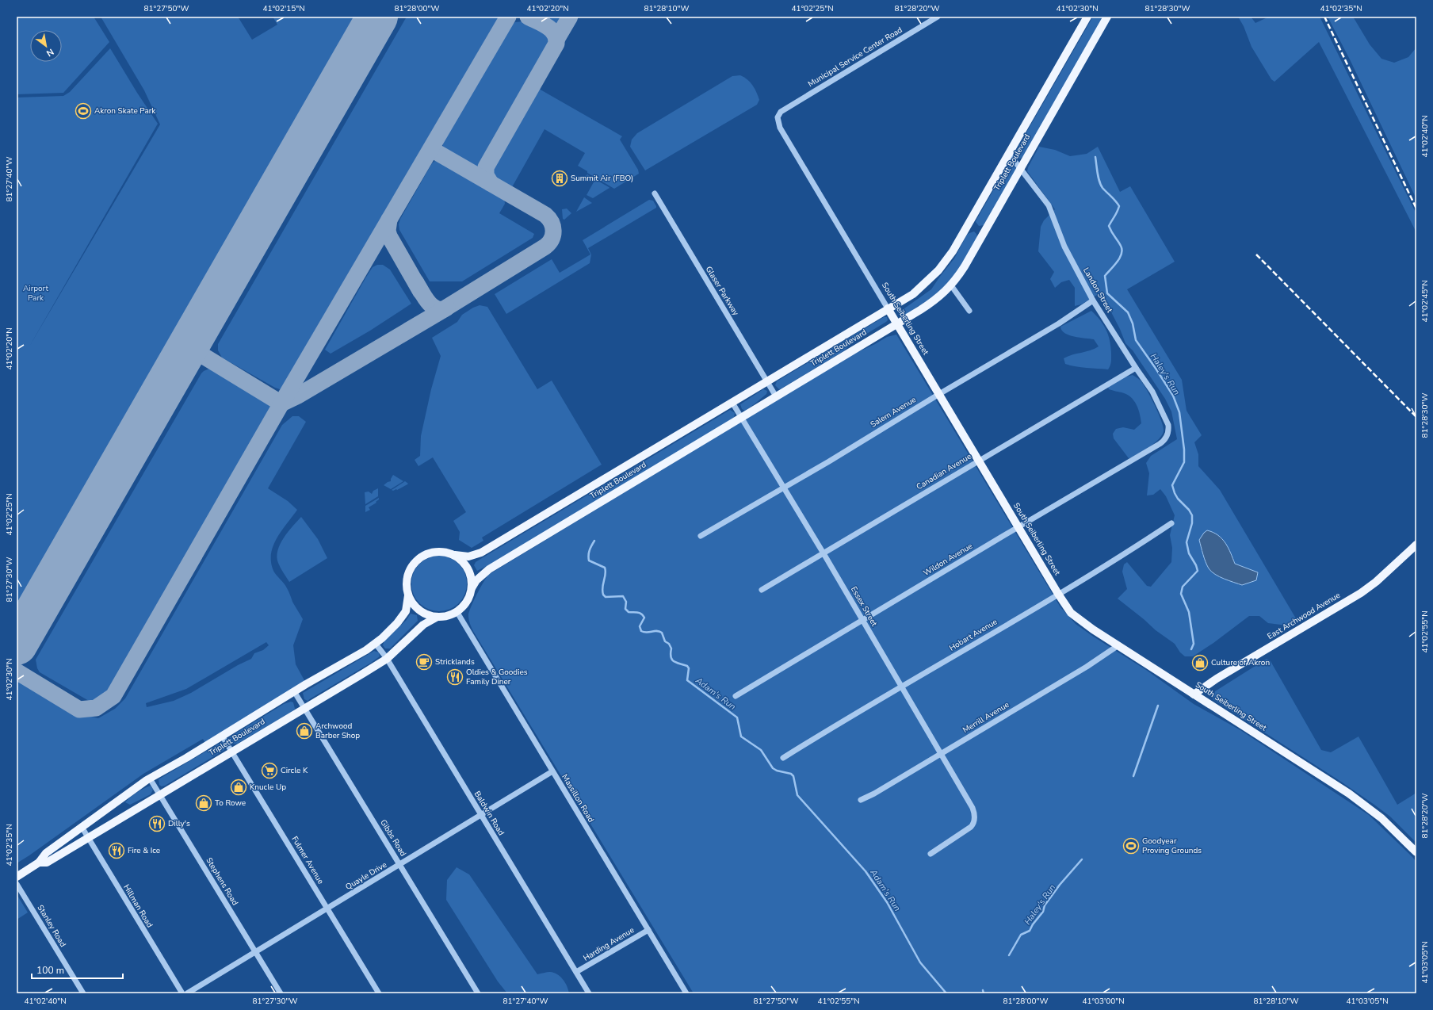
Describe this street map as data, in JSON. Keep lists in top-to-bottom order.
{
  "streets": {
    "main road": ["Triplett Boulevard", "South Seiberling Street", "East Archwood Avenue"],
    "street": [
      "Municipal Service Center Road",
      "Landon Street",
      "Glaser Parkway",
      "Salem Avenue",
      "Canadian Avenue",
      "Wildon Avenue",
      "Essex Street",
      "Hobart Avenue",
      "Merrill Avenue",
      "Massillon Road",
      "Baldwin Road",
      "Gibbs Road",
      "Fulmer Avenue",
      "Quayle Drive",
      "Stephens Road",
      "Hillman Road",
      "Stanley Road",
      "Harding Avenue"
    ]
  },
  "crossings": [
    ["Municipal Service Center Road", "South Seiberling Street"],
    ["Triplett Boulevard", "Landon Street"],
    ["Triplett Boulevard", "Glaser Parkway"],
    ["Triplett Boulevard", "South Seiberling Street"],
    ["Triplett Boulevard", "Essex Street"],
    ["Triplett Boulevard", "Massillon Road"],
    ["Triplett Boulevard", "Baldwin Road"],
    ["Triplett Boulevard", "Gibbs Road"],
    ["Triplett Boulevard", "Fulmer Avenue"],
    ["Triplett Boulevard", "Stephens Road"],
    ["Triplett Boulevard", "Hillman Road"],
    ["Landon Street", "Salem Avenue"],
    ["Landon Street", "Canadian Avenue"],
    ["Landon Street", "Wildon Avenue"],
    ["South Seiberling Street", "Salem Avenue"],
    ["South Seiberling Street", "Canadian Avenue"],
    ["South Seiberling Street", "Wildon Avenue"],
    ["South Seiberling Street", "East Archwood Avenue"],
    ["South Seiberling Street", "Hobart Avenue"],
    ["South Seiberling Street", "Merrill Avenue"],
    ["Salem Avenue", "Essex Street"],
    ["Canadian Avenue", "Essex Street"],
    ["Wildon Avenue", "Essex Street"],
    ["Essex Street", "Hobart Avenue"],
    ["Essex Street", "Merrill Avenue"],
    ["Massillon Road", "Quayle Drive"],
    ["Massillon Road", "Harding Avenue"],
    ["Baldwin Road", "Quayle Drive"],
    ["Baldwin Road", "Harding Avenue"],
    ["Gibbs Road", "Quayle Drive"],
    ["Fulmer Avenue", "Quayle Drive"],
    ["Quayle Drive", "Stephens Road"]
  ],
  "water": ["Haley's Run", "Adam's Run"],
  "parks": ["Airport Park"],
  "places": {
    "sports": ["Akron Skate Park", "Goodyear Proving Grounds"],
    "building": ["Summit Air (FBO)"],
    "cafe": ["Stricklands"],
    "shop": [
      "Culture of Akron",
      "Archwood Barber Shop",
      "Knucle Up",
      "To Rowe"
    ],
    "restaurant": ["Oldies & Goodies Family Diner", "Dilly's", "Fire & Ice"],
    "supermarket": ["Circle K"]
  },
  "scale_bar": "100 m",
  "north": "bottom right",
  "coordinates": [
    "81°27'50\"W",
    "41°02'15\"N",
    "81°28'00\"W",
    "41°02'20\"N",
    "81°28'10\"W",
    "41°02'25\"N",
    "81°28'20\"W",
    "41°02'30\"N",
    "81°28'30\"W",
    "41°02'35\"N",
    "41°02'40\"N",
    "81°27'40\"W",
    "41°02'45\"N",
    "81°27'30\"W",
    "41°02'55\"N",
    "41°03'05\"N",
    "41°03'00\"N"
  ]
}
